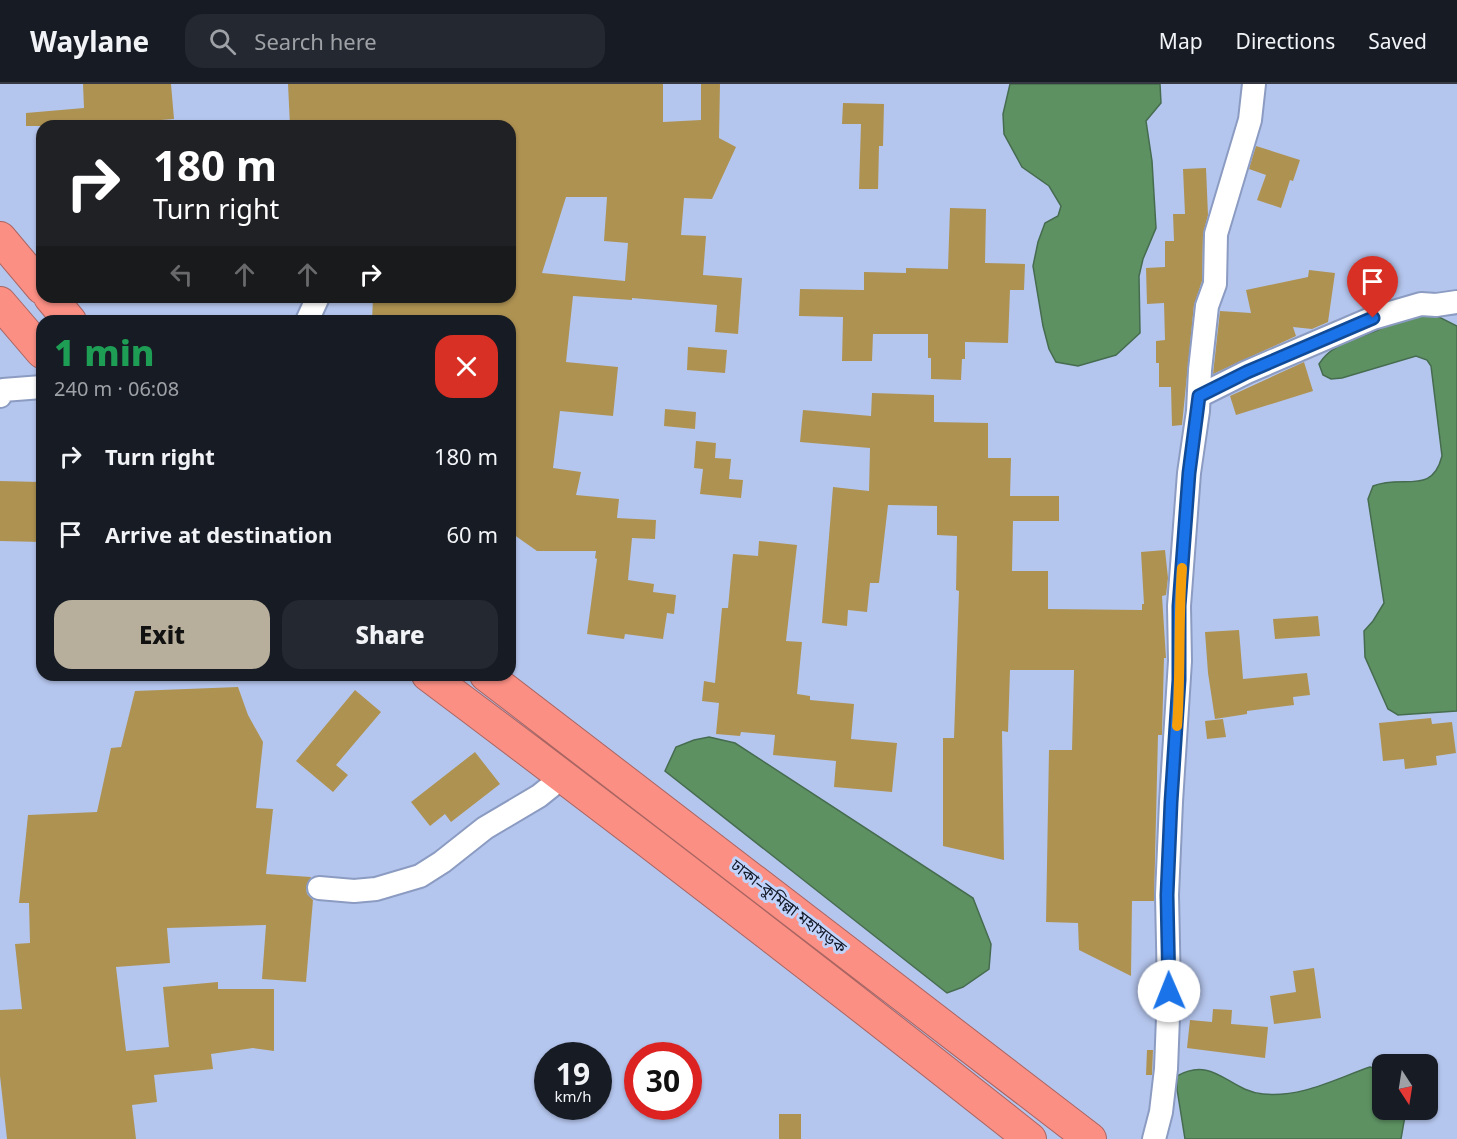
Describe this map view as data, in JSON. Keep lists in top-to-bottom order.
{
  "streets": {
    "highway": ["ঢাকা–কুমিল্লা মহাসড়ক"]
  },
  "north": "bottom",
  "page": {
    "header": "Waylane",
    "search": "Search here",
    "nav": ["Map", "Directions", "Saved"],
    "turn": ["180 m", "Turn right"],
    "heading": ["1 min", "240 m · 06:08"],
    "list": [
      {
        "name": "Turn right",
        "value": "180 m"
      },
      {
        "name": "Arrive at destination",
        "value": "60 m"
      }
    ],
    "buttons": ["Exit", "Share"],
    "speed": "19 km/h",
    "limit": "30"
  }
}
